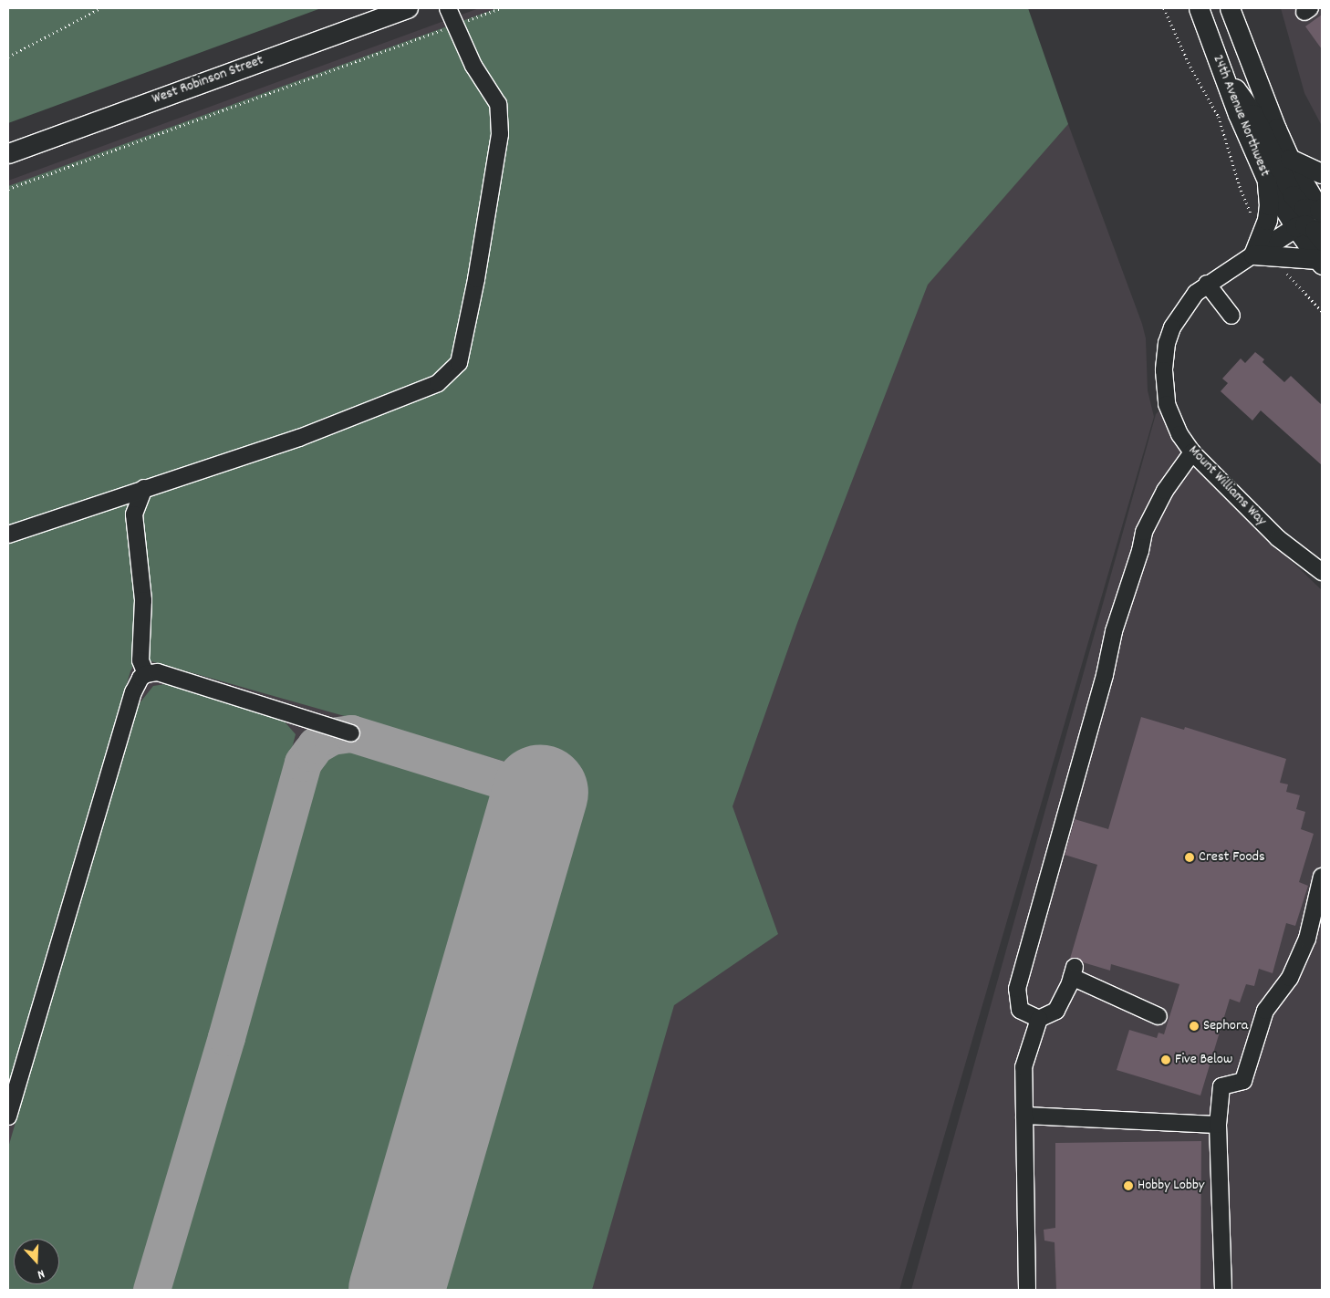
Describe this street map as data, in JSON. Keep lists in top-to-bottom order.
{
  "streets": {
    "main road": ["West Robinson Street", "24th Avenue Northwest"],
    "street": ["Mount Williams Way"]
  },
  "places": [
    "Crest Foods",
    "Sephora",
    "Five Below",
    "Hobby Lobby"
  ],
  "north": "bottom"
}
